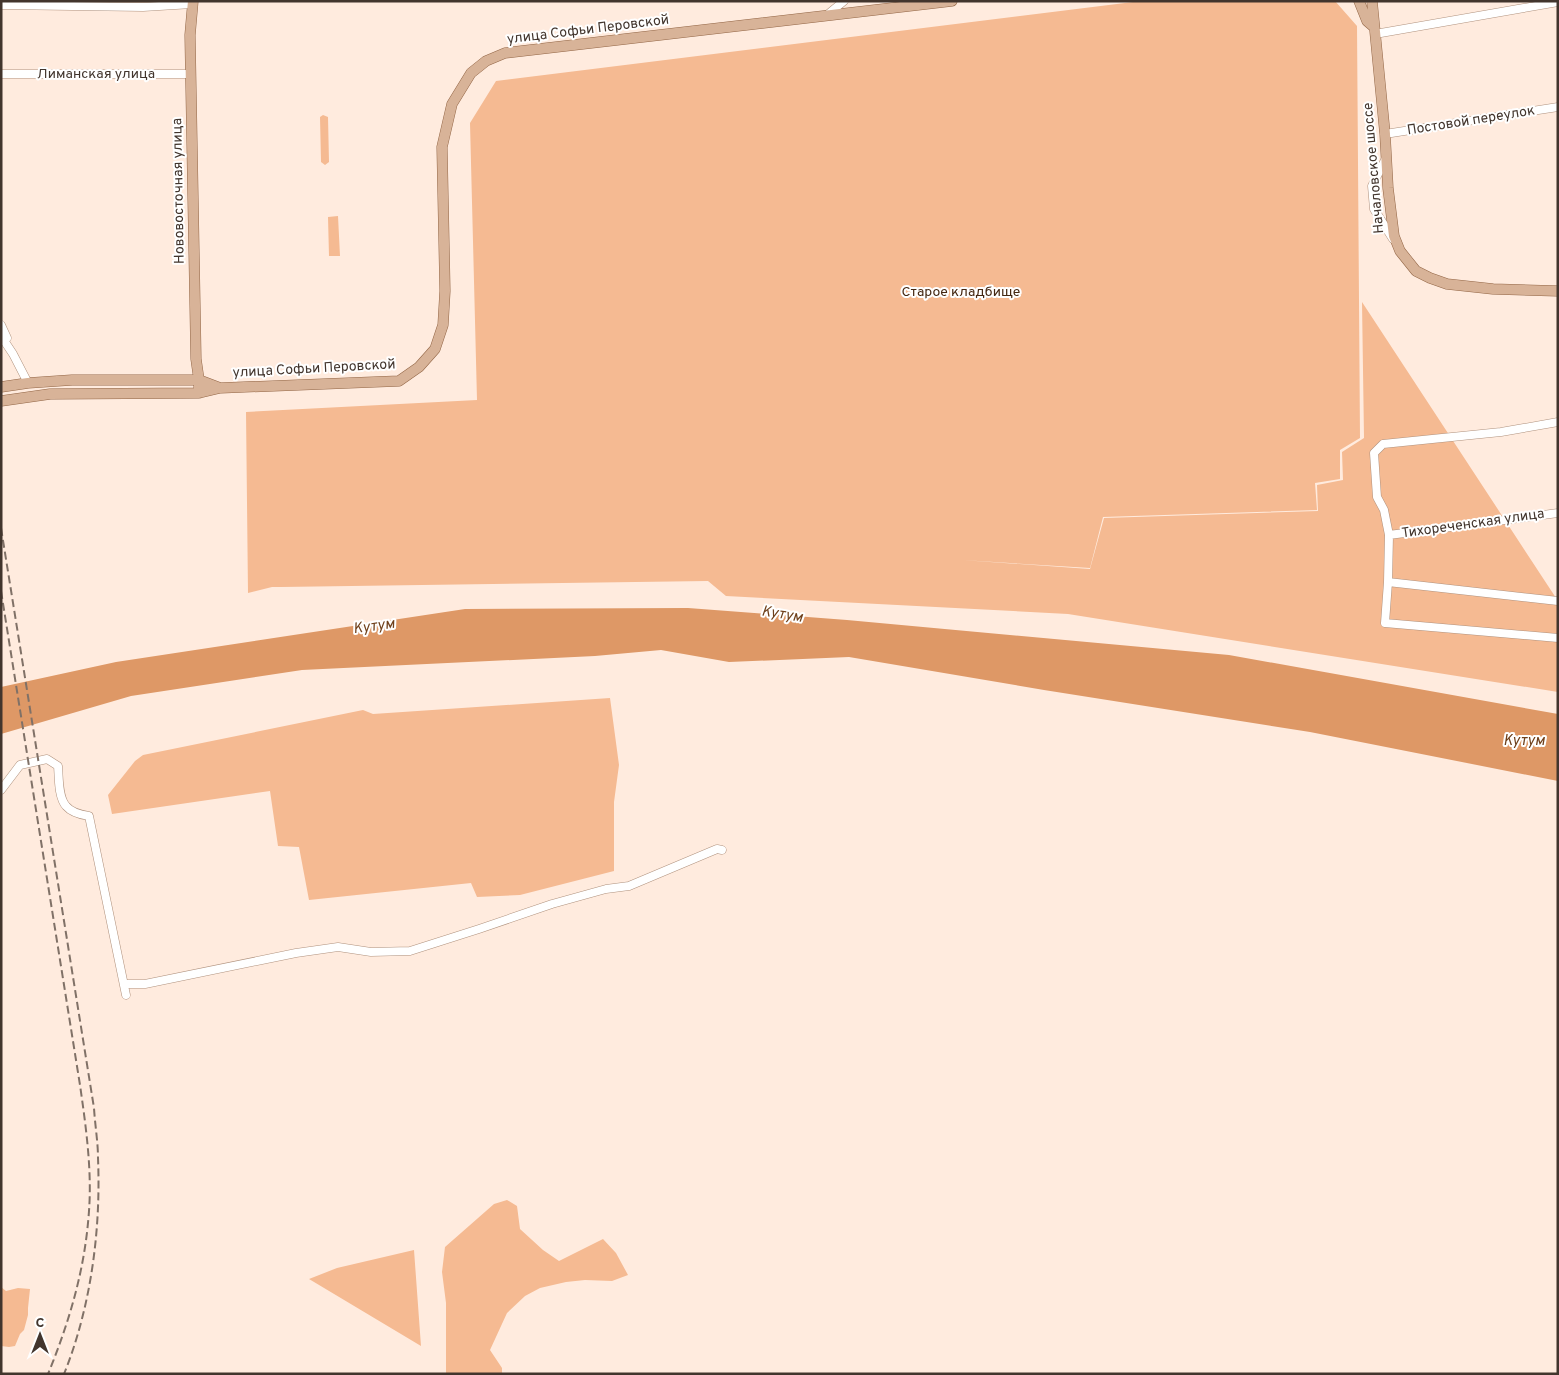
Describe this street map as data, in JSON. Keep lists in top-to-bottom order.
{
  "streets": {
    "main road": ["улица Софьи Перовской", "Началовское шоссе", "Нововосточная улица"],
    "street": ["Лиманская улица", "Постовой переулок", "Тихореченская улица"]
  },
  "crossings": [
    ["улица Софьи Перовской", "Нововосточная улица"],
    ["Лиманская улица", "Нововосточная улица"],
    ["Постовой переулок", "Началовское шоссе"]
  ],
  "water": ["Кутум"],
  "parks": ["Старое кладбище"],
  "north": "top"
}
